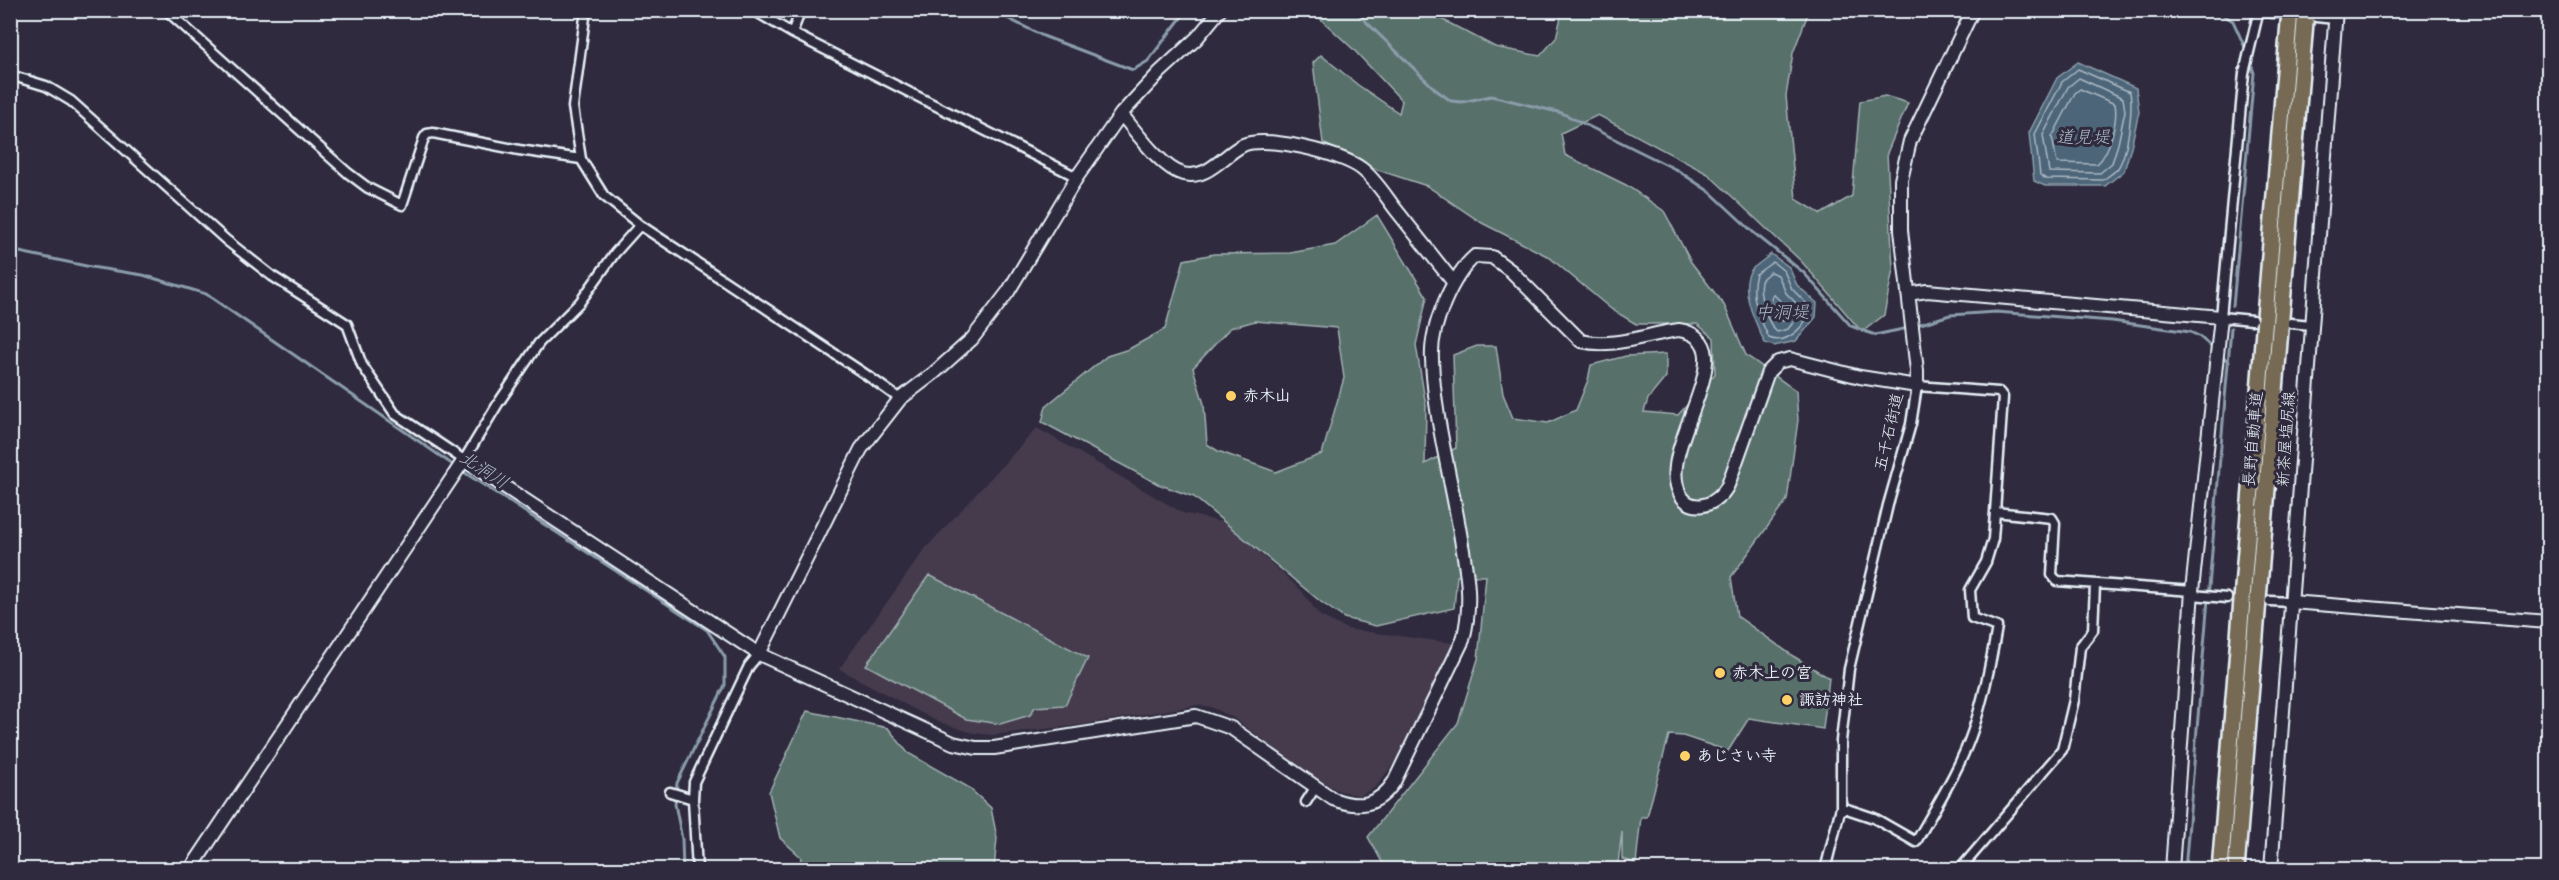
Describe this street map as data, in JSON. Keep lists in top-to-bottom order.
{
  "streets": {
    "highway": ["長野自動車道"],
    "street": ["五千石街道", "新茶屋塩尻線"]
  },
  "water": ["道見堤", "中洞堤", "北洞川"],
  "places": [
    "赤木山",
    "赤木上の宮",
    "諏訪神社",
    "あじさい寺"
  ]
}
